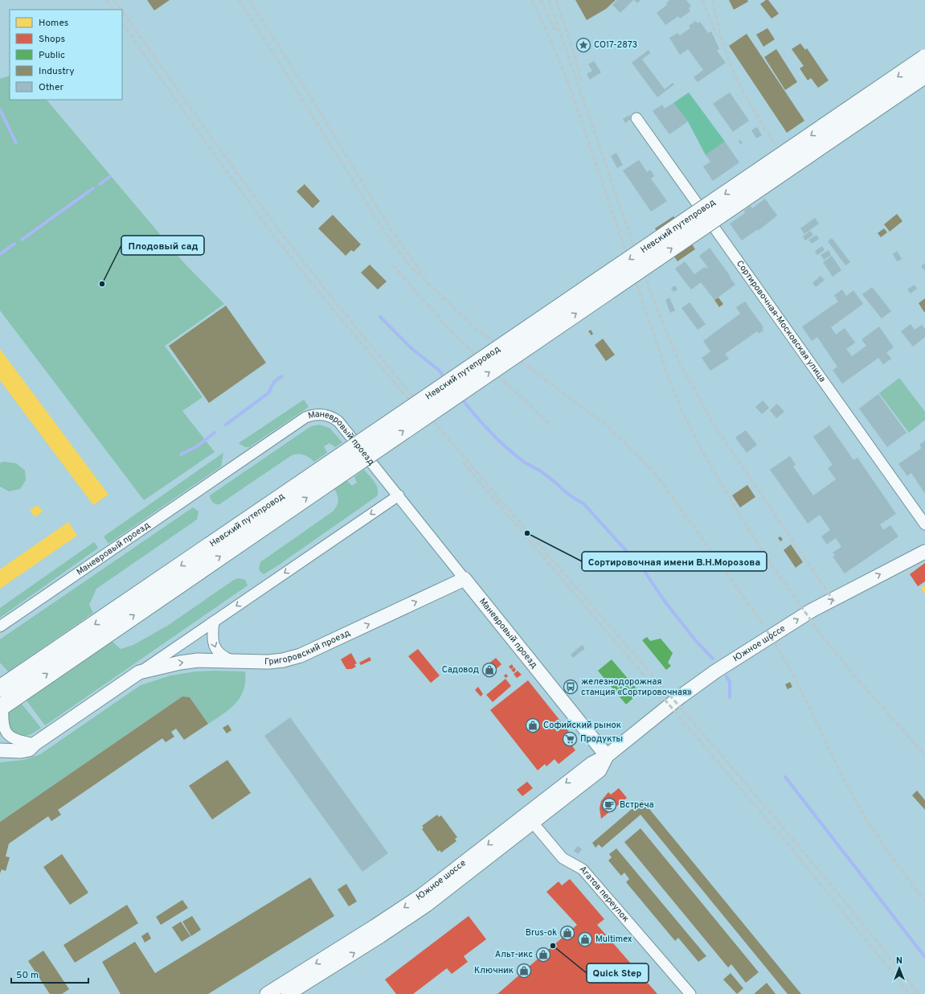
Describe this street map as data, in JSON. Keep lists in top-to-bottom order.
{
  "streets": {
    "main road": ["Невский путепровод"],
    "street": [
      "Сортировочная-Московская улица",
      "Маневровый проезд",
      "Южное шоссе",
      "Григоровский проезд",
      "Агатов переулок"
    ]
  },
  "crossings": [
    ["Маневровый проезд", "Южное шоссе"],
    ["Маневровый проезд", "Григоровский проезд"],
    ["Южное шоссе", "Агатов переулок"]
  ],
  "places": {
    "place": ["СО17-2873"],
    "other": ["Плодовый сад", "Сортировочная имени В.Н.Морозова", "Quick Step"],
    "shop": [
      "Садовод",
      "Софийский рынок",
      "Brus-ok",
      "Multimex",
      "Альт-икс",
      "Ключник"
    ],
    "bus stop": ["железнодорожная станция «Сортировочная»"],
    "supermarket": ["Продукты"],
    "cafe": ["Встреча"]
  },
  "legend": [
    "Homes",
    "Shops",
    "Public",
    "Industry",
    "Other"
  ],
  "scale_bar": "50 m",
  "north": "top"
}
